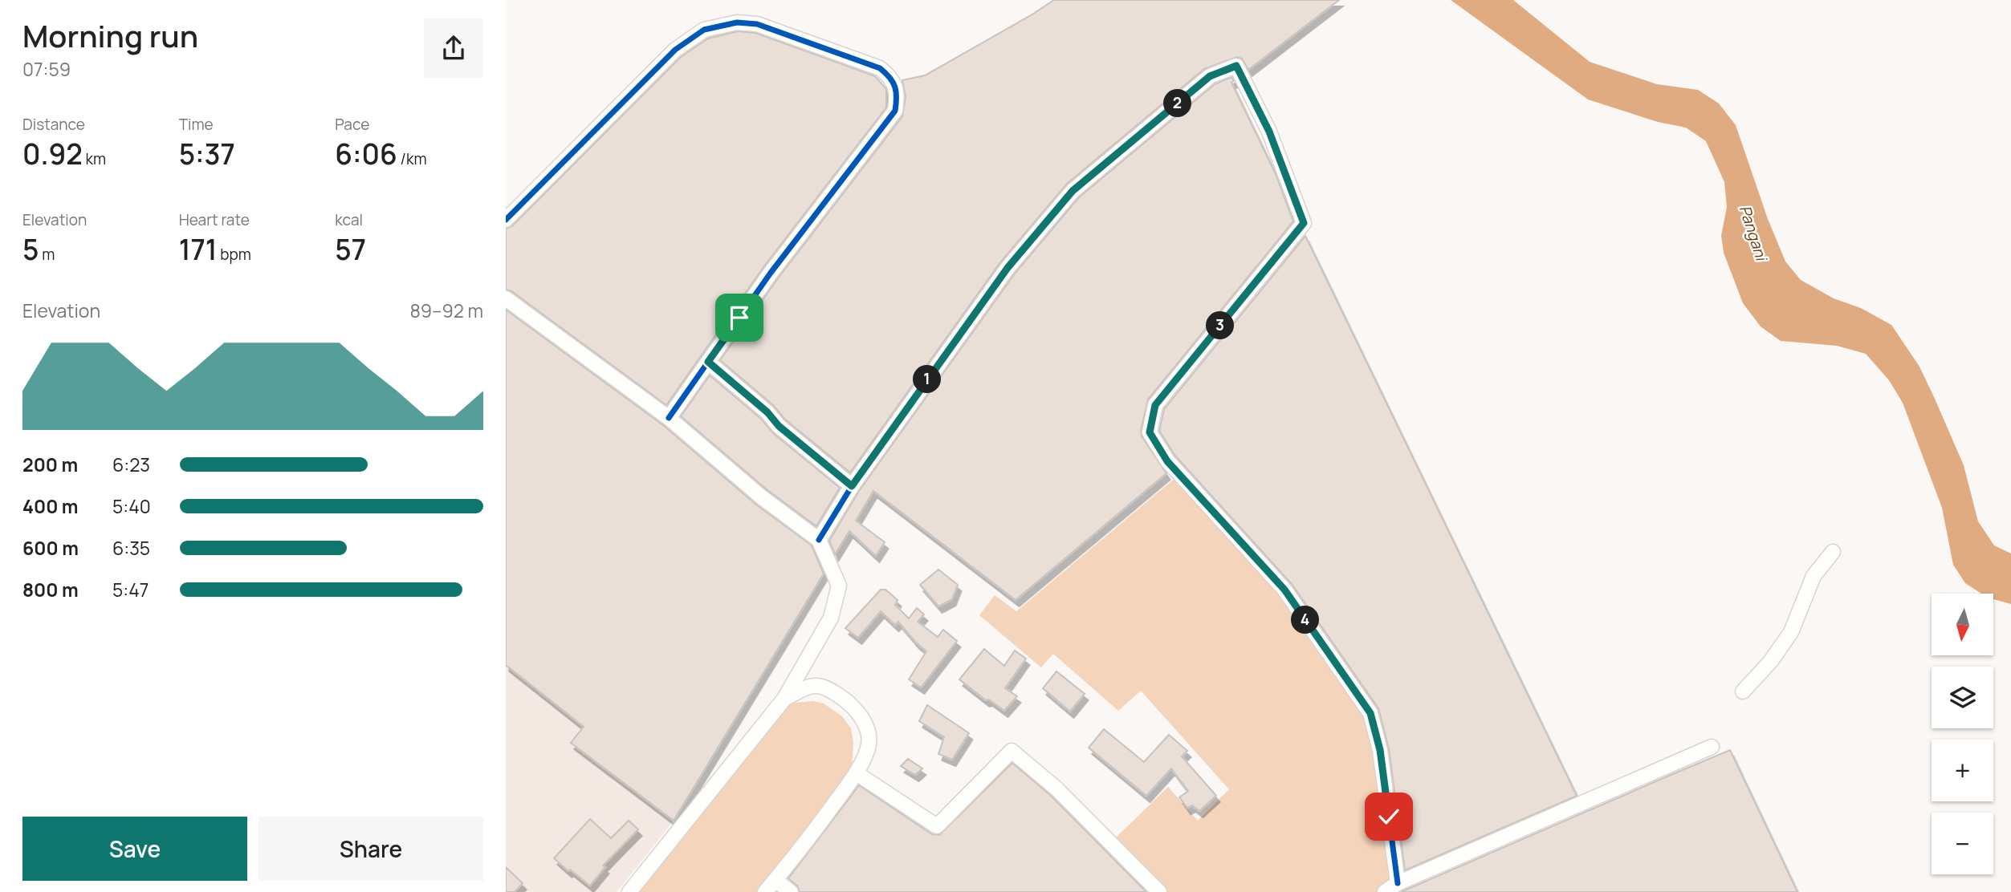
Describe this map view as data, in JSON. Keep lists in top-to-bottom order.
{
  "water": ["Pangani"],
  "north": "bottom",
  "page": {
    "heading": ["Morning run", "07:59"],
    "pins": [
      "2",
      "3",
      "1",
      "4"
    ],
    "stats": [
      ["Distance", "0.92 km"],
      ["Time", "5:37"],
      ["Pace", "6:06 /km"],
      ["Elevation", "5 m"],
      ["Heart rate", "171 bpm"],
      ["kcal", "57"]
    ],
    "chart": ["Elevation", "89–92 m"],
    "list": [
      {
        "name": "200 m",
        "note": "6:23"
      },
      {
        "name": "400 m",
        "note": "5:40"
      },
      {
        "name": "600 m",
        "note": "6:35"
      },
      {
        "name": "800 m",
        "note": "5:47"
      }
    ],
    "map_buttons": ["+", "−"],
    "buttons": ["Save", "Share"]
  }
}
